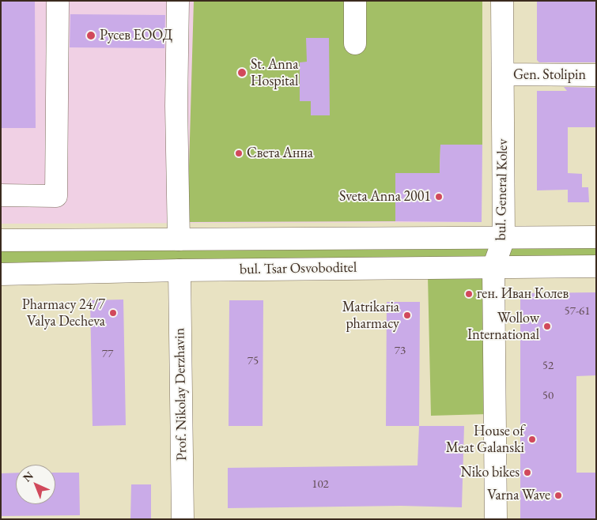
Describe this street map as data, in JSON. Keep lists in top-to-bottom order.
{
  "streets": {
    "main road": [
      "Gen. Stolipin",
      "bul. General Kolev",
      "bul. Tsar Osvoboditel",
      "Prof. Nikolay Derzhavin"
    ]
  },
  "crossings": [
    ["Gen. Stolipin", "bul. General Kolev"],
    ["bul. General Kolev", "bul. Tsar Osvoboditel"],
    ["bul. Tsar Osvoboditel", "Prof. Nikolay Derzhavin"]
  ],
  "places": [
    "Русев ЕООД",
    "St. Anna Hospital",
    "Света Анна",
    "Sveta Anna 2001",
    "ген. Иван Колев",
    "Pharmacy 24/7 Valya Decheva",
    "Matrikaria pharmacy",
    "Wollow International",
    "House of Meat Galanski",
    "Niko bikes",
    "Varna Wave"
  ],
  "house_numbers": [
    "57-61",
    "73",
    "77",
    "75",
    "52",
    "50",
    "102"
  ],
  "north": "top left"
}
